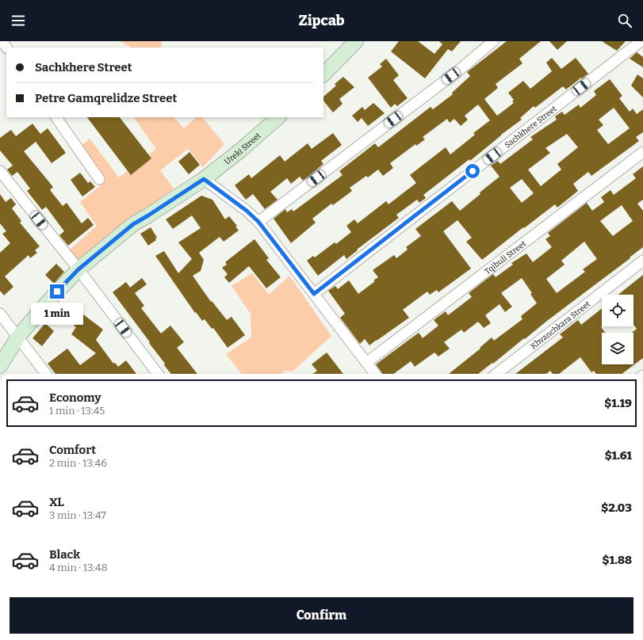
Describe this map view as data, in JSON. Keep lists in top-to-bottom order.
{
  "streets": {
    "street": [
      "Sachkhere Street",
      "Ureki Street",
      "Tqibuli Street",
      "Khvanchkara Street"
    ]
  },
  "page": {
    "header": "Zipcab",
    "banner": ["Sachkhere Street", "Petre Gamqrelidze Street"],
    "bubble": "1 min",
    "list": [
      {
        "name": "Economy",
        "note": "1 min · 13:45",
        "value": "$1.19"
      },
      {
        "name": "Comfort",
        "note": "2 min · 13:46",
        "value": "$1.61"
      },
      {
        "name": "XL",
        "note": "3 min · 13:47",
        "value": "$2.03"
      },
      {
        "name": "Black",
        "note": "4 min · 13:48",
        "value": "$1.88"
      }
    ],
    "buttons": "Confirm"
  }
}
